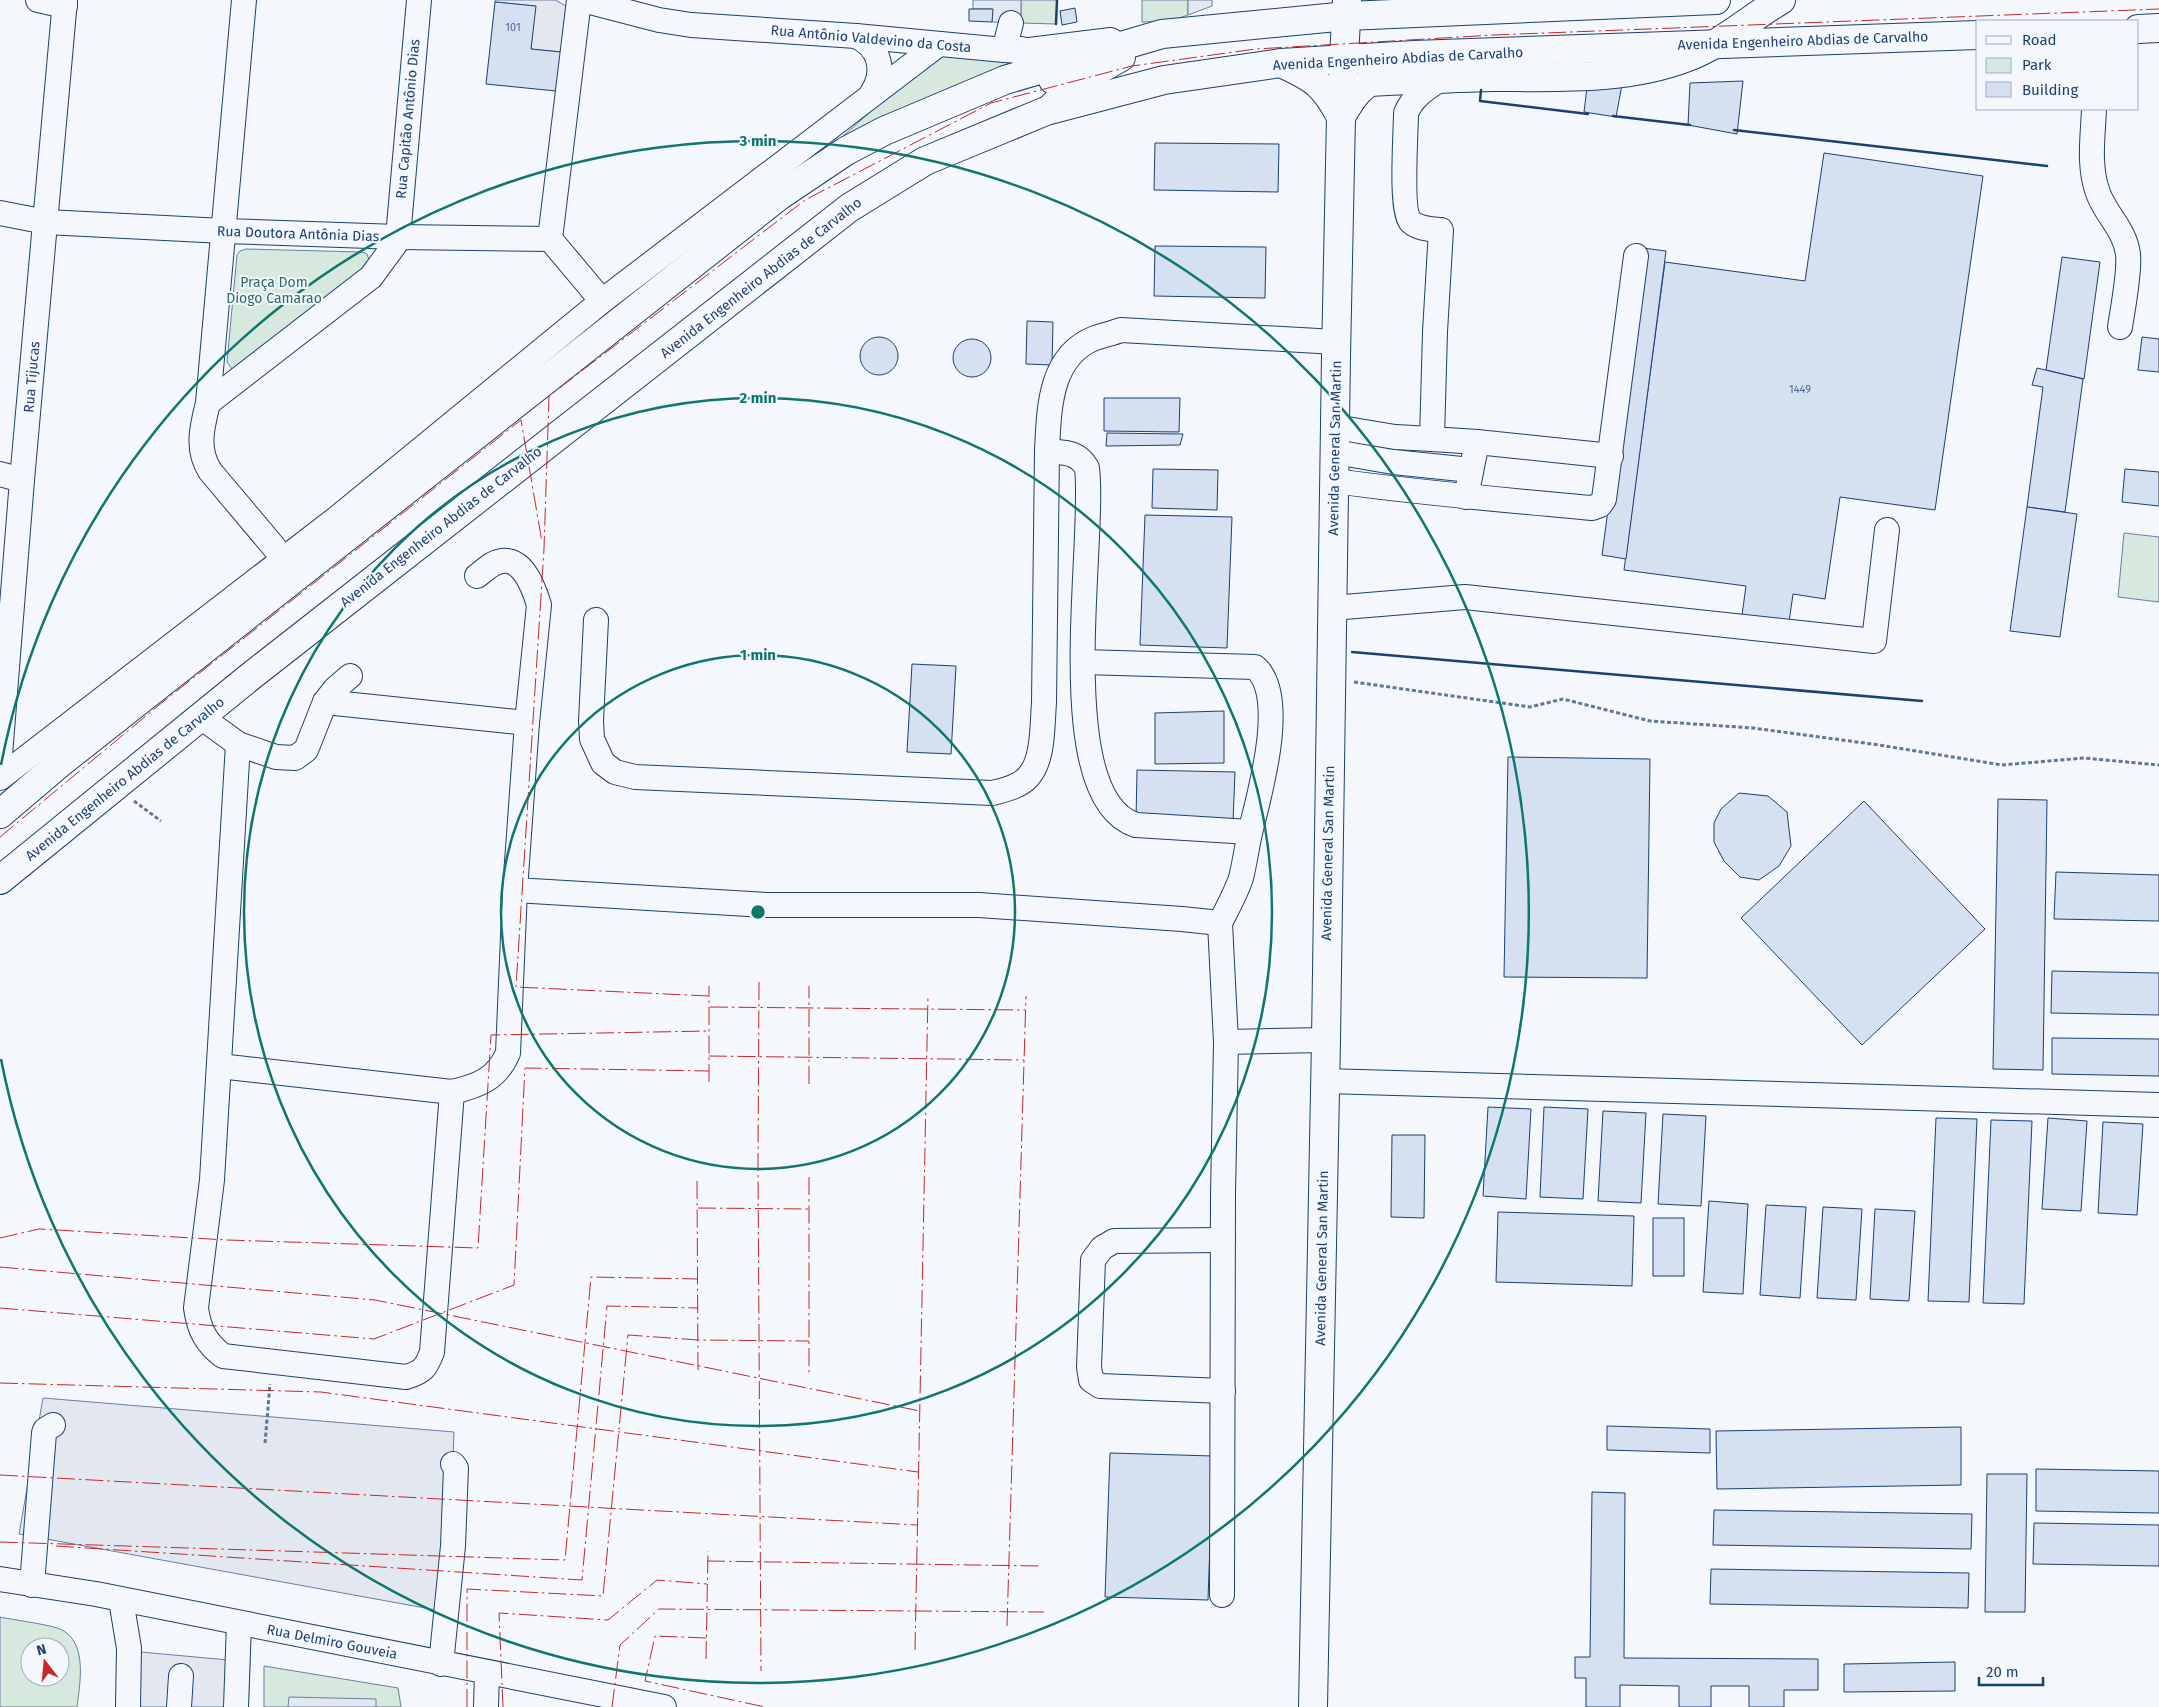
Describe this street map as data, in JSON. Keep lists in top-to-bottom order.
{
  "streets": {
    "main road": ["Avenida Engenheiro Abdias de Carvalho", "Avenida General San Martin"],
    "street": [
      "Rua Antônio Valdevino da Costa",
      "Rua Capitão Antônio Dias",
      "Rua Doutora Antônia Dias",
      "Rua Tijucas",
      "Rua Delmiro Gouveia"
    ]
  },
  "crossings": [
    ["Avenida Engenheiro Abdias de Carvalho", "Avenida General San Martin"],
    ["Rua Capitão Antônio Dias", "Rua Doutora Antônia Dias"],
    ["Rua Doutora Antônia Dias", "Rua Tijucas"]
  ],
  "parks": ["Praça Dom Diogo Camarao"],
  "house_numbers": ["101", "1449"],
  "legend": ["Road", "Park", "Building"],
  "scale_bar": "20 m",
  "north": "top",
  "rings": ["3 min", "2 min", "1 min"]
}
